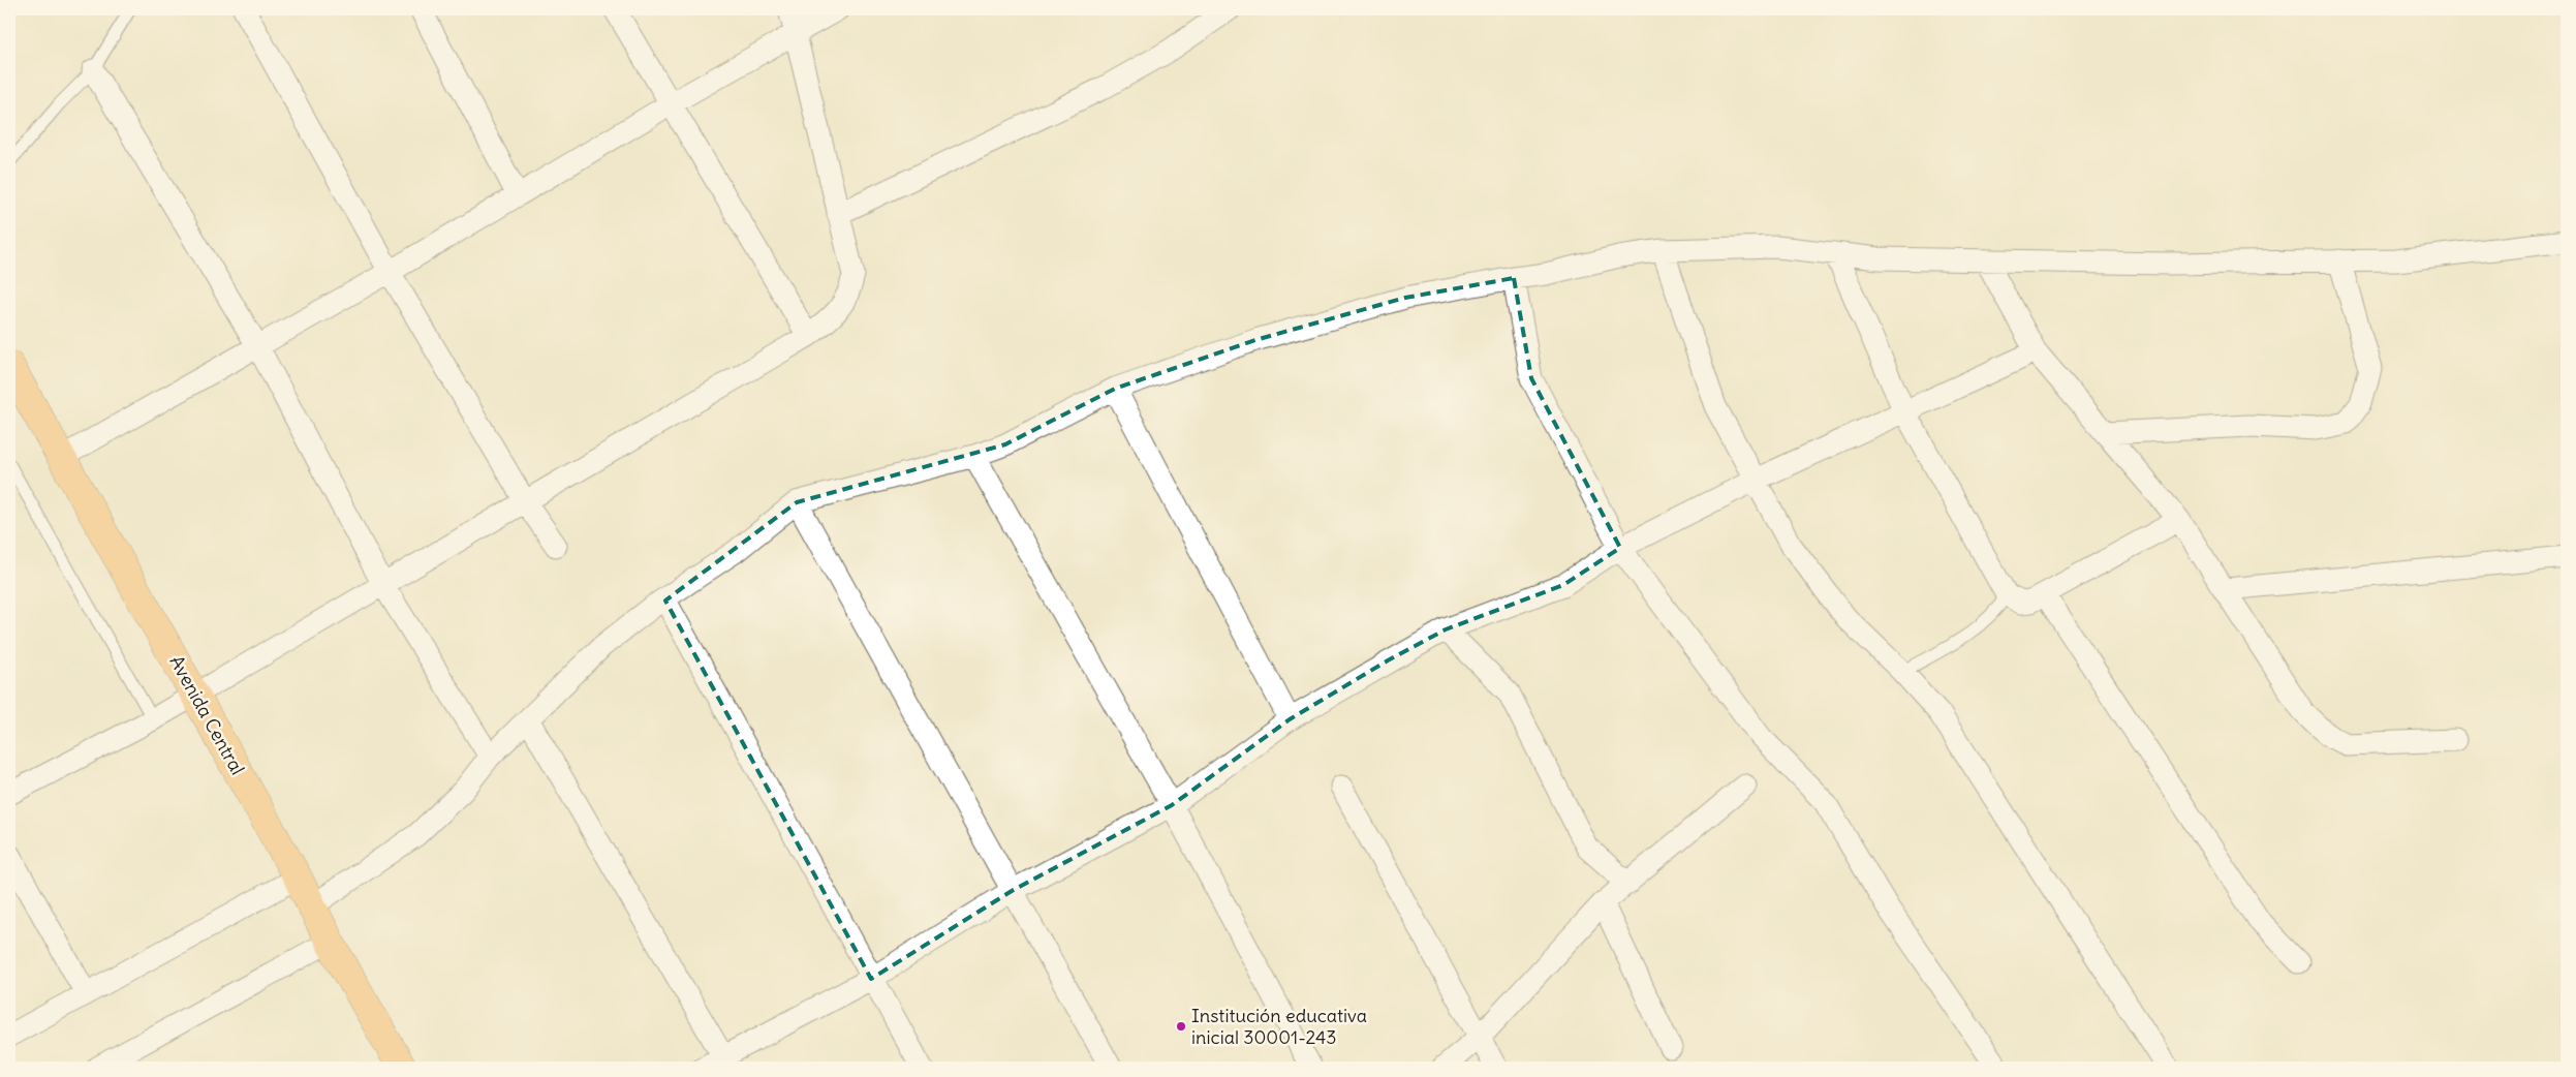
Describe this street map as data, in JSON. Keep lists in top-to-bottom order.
{
  "streets": {
    "highway": ["Avenida Central"]
  },
  "places": ["Institución educativa inicial 30001-243"]
}
